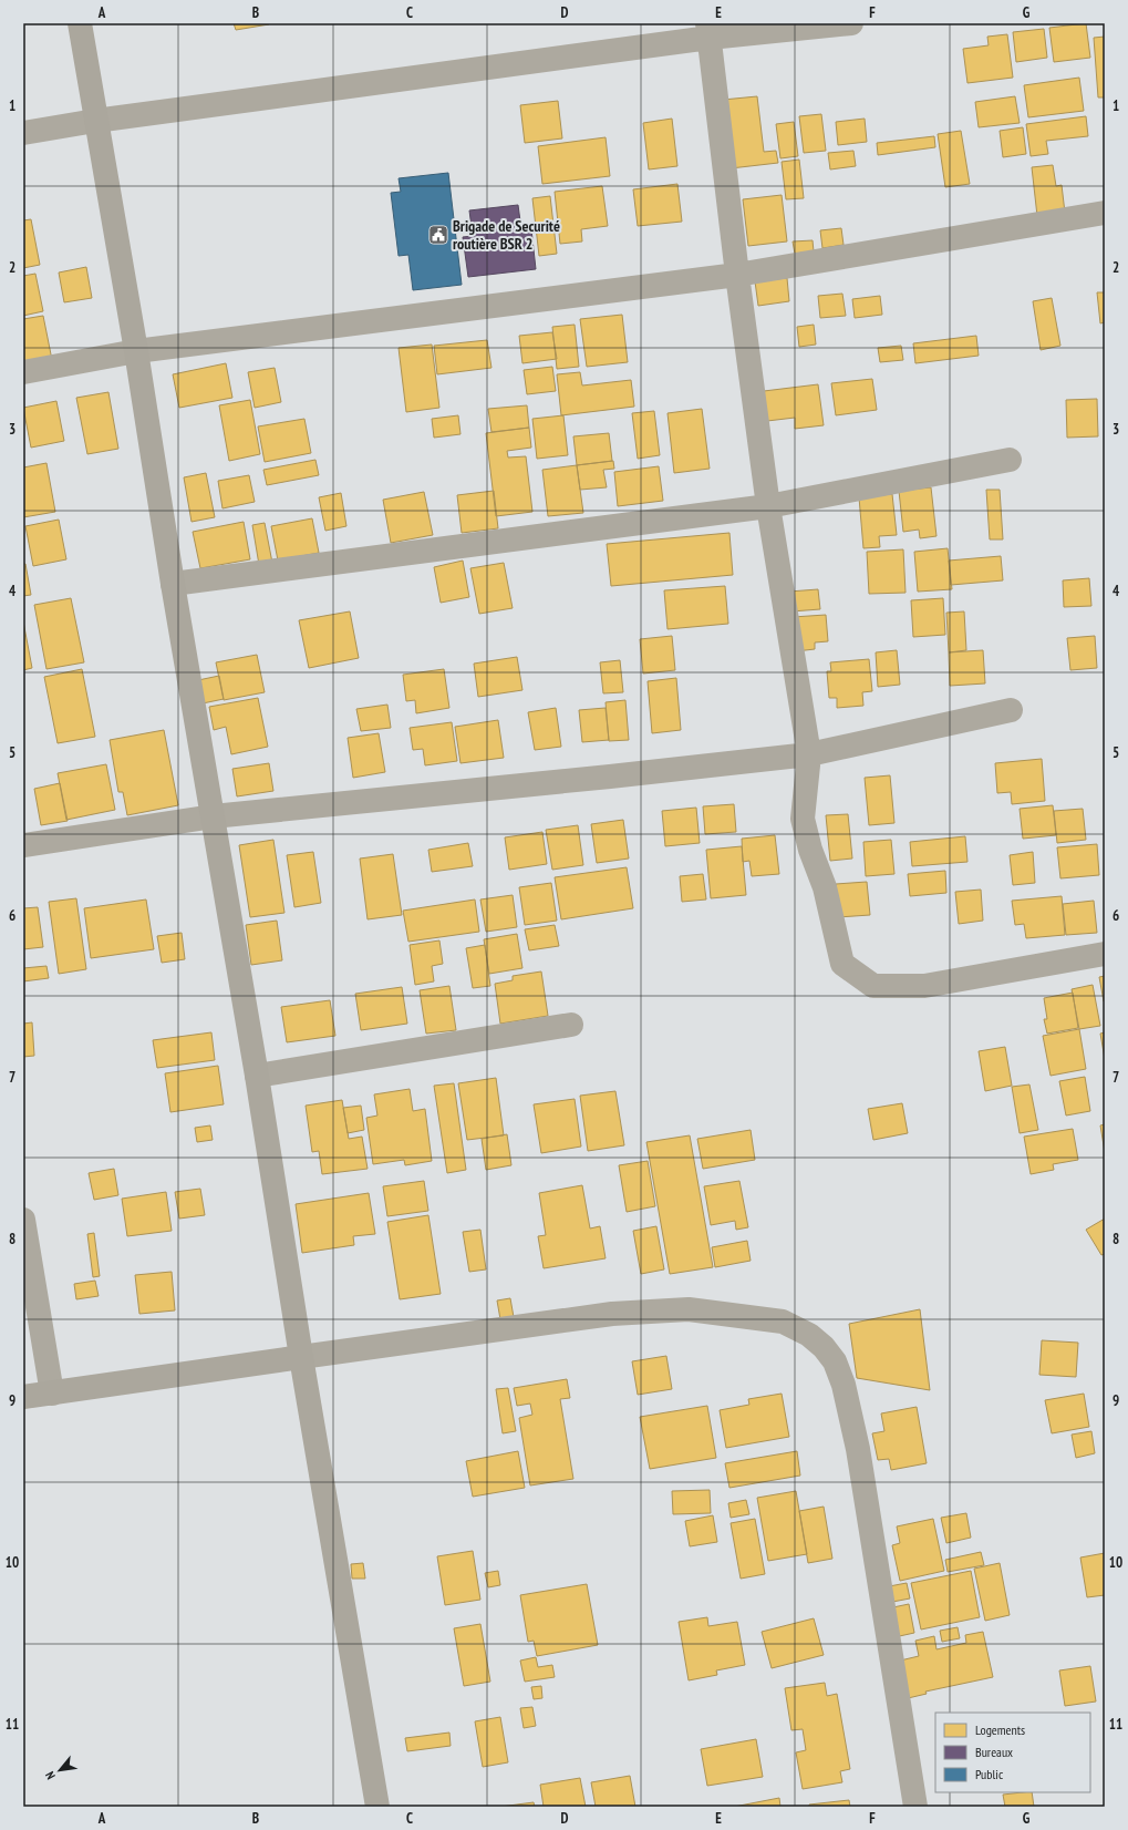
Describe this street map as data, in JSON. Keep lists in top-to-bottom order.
{
  "places": {
    "public building": ["Brigade de Securité routière BSR 2"]
  },
  "legend": ["Logements", "Bureaux", "Public"],
  "north": "bottom left",
  "grid": {
    "columns": [
      "A",
      "B",
      "C",
      "D",
      "E",
      "F",
      "G"
    ],
    "rows": [
      "1",
      "2",
      "3",
      "4",
      "5",
      "6",
      "7",
      "8",
      "9",
      "10",
      "11"
    ]
  }
}
